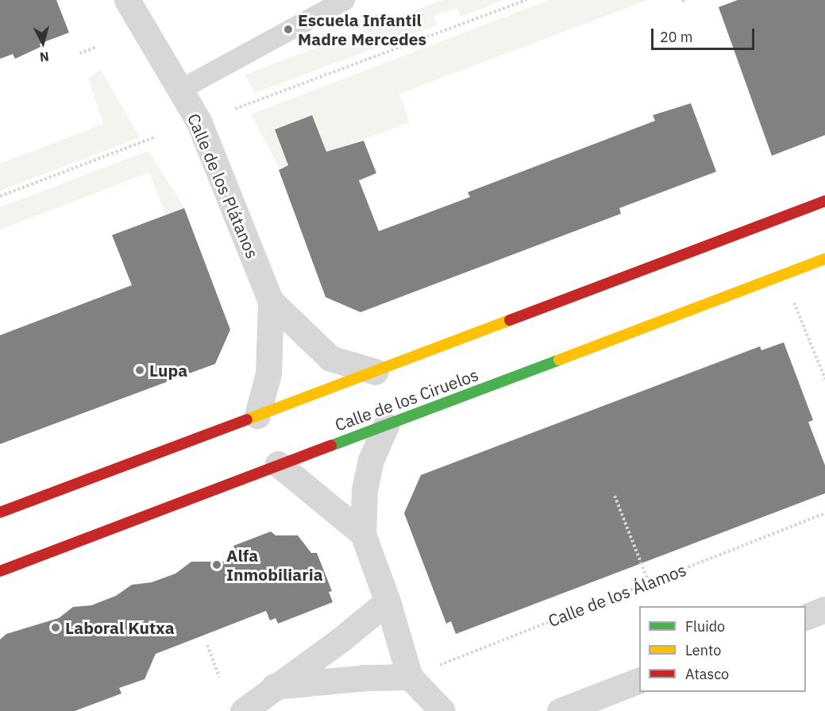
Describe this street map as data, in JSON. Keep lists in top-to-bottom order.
{
  "streets": {
    "main road": ["Calle de los Ciruelos"],
    "street": ["Calle de los Plátanos"],
    "path": ["Calle de los Álamos"]
  },
  "places": [
    "Escuela Infantil Madre Mercedes",
    "Lupa",
    "Alfa Inmobiliaria",
    "Laboral Kutxa"
  ],
  "legend": ["Fluido", "Lento", "Atasco"],
  "scale_bar": "20 m",
  "north": "bottom"
}
